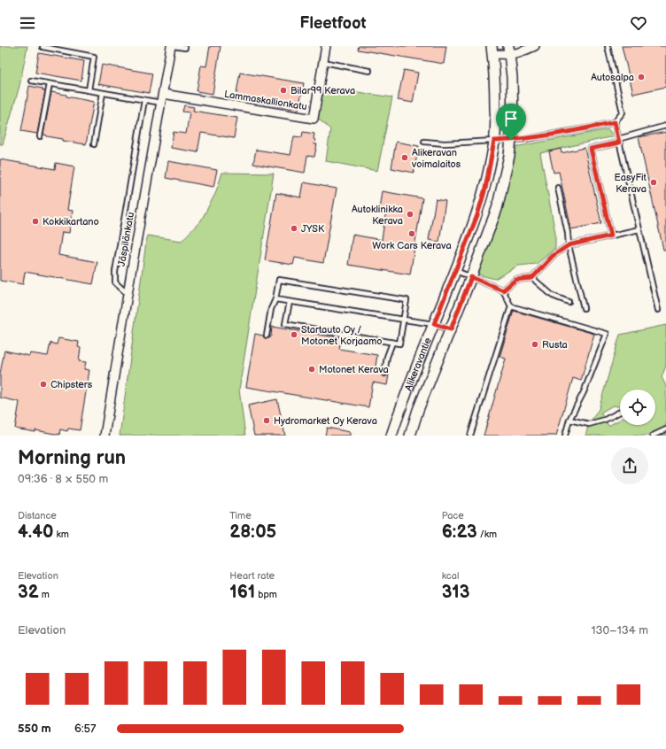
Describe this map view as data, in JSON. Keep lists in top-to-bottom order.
{
  "streets": {
    "street": ["Lammaskallionkatu", "Jäspilänkatu", "Alikeravantie"]
  },
  "crossings": [
    ["Lammaskallionkatu", "Jäspilänkatu"]
  ],
  "places": [
    "Autosalpa",
    "Bilar99 Kerava",
    "Alikeravan voimalaitos",
    "EasyFit Kerava",
    "Autoklinikka Kerava",
    "Kokkikartano",
    "JYSK",
    "Work Cars Kerava",
    "Startauto Oy / Motonet Korjaamo",
    "Rusta",
    "Motonet Kerava",
    "Chipsters",
    "Hydromarket Oy Kerava"
  ],
  "page": {
    "header": "Fleetfoot",
    "heading": ["Morning run", "09:36 · 8 × 550 m"],
    "stats": [
      ["Distance", "4.40 km"],
      ["Time", "28:05"],
      ["Pace", "6:23 /km"],
      ["Elevation", "32 m"],
      ["Heart rate", "161 bpm"],
      ["kcal", "313"]
    ],
    "chart": ["Elevation", "130–134 m"],
    "list": [
      {
        "name": "550 m",
        "note": "6:57"
      }
    ]
  }
}
